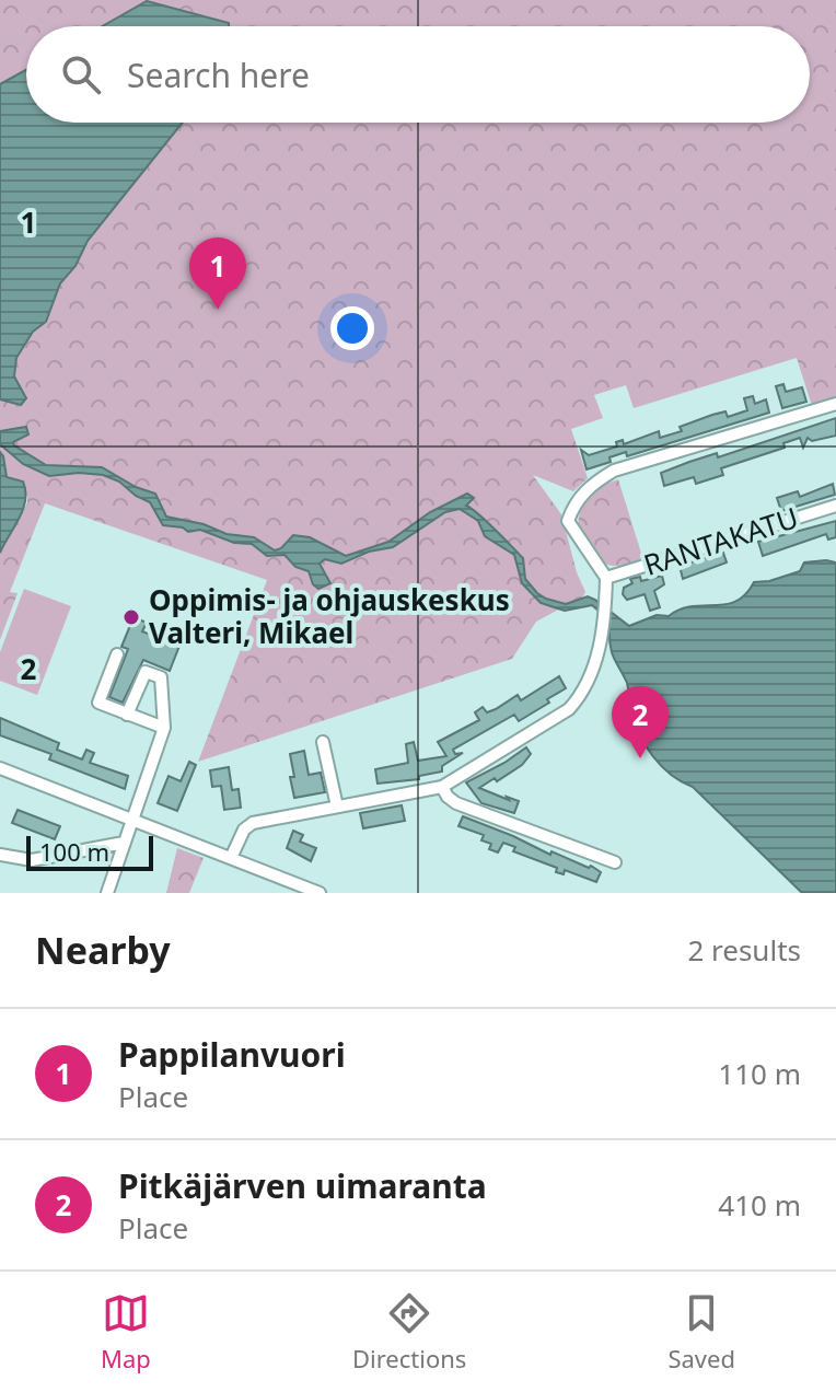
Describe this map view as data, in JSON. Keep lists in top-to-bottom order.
{
  "streets": {
    "street": ["RANTAKATU"]
  },
  "places": ["Oppimis- ja ohjauskeskus Valteri, Mikael"],
  "scale_bar": "100 m",
  "page": {
    "search": "Search here",
    "pins": ["1", "2"],
    "scale": "100 m",
    "heading": ["Nearby", "2 results"],
    "list": [
      {
        "mark": "1",
        "name": "Pappilanvuori",
        "note": "Place",
        "value": "110 m"
      },
      {
        "mark": "2",
        "name": "Pitkäjärven uimaranta",
        "note": "Place",
        "value": "410 m"
      }
    ],
    "nav": ["Map", "Directions", "Saved"]
  },
  "grid": {
    "rows": ["1", "2"]
  }
}
